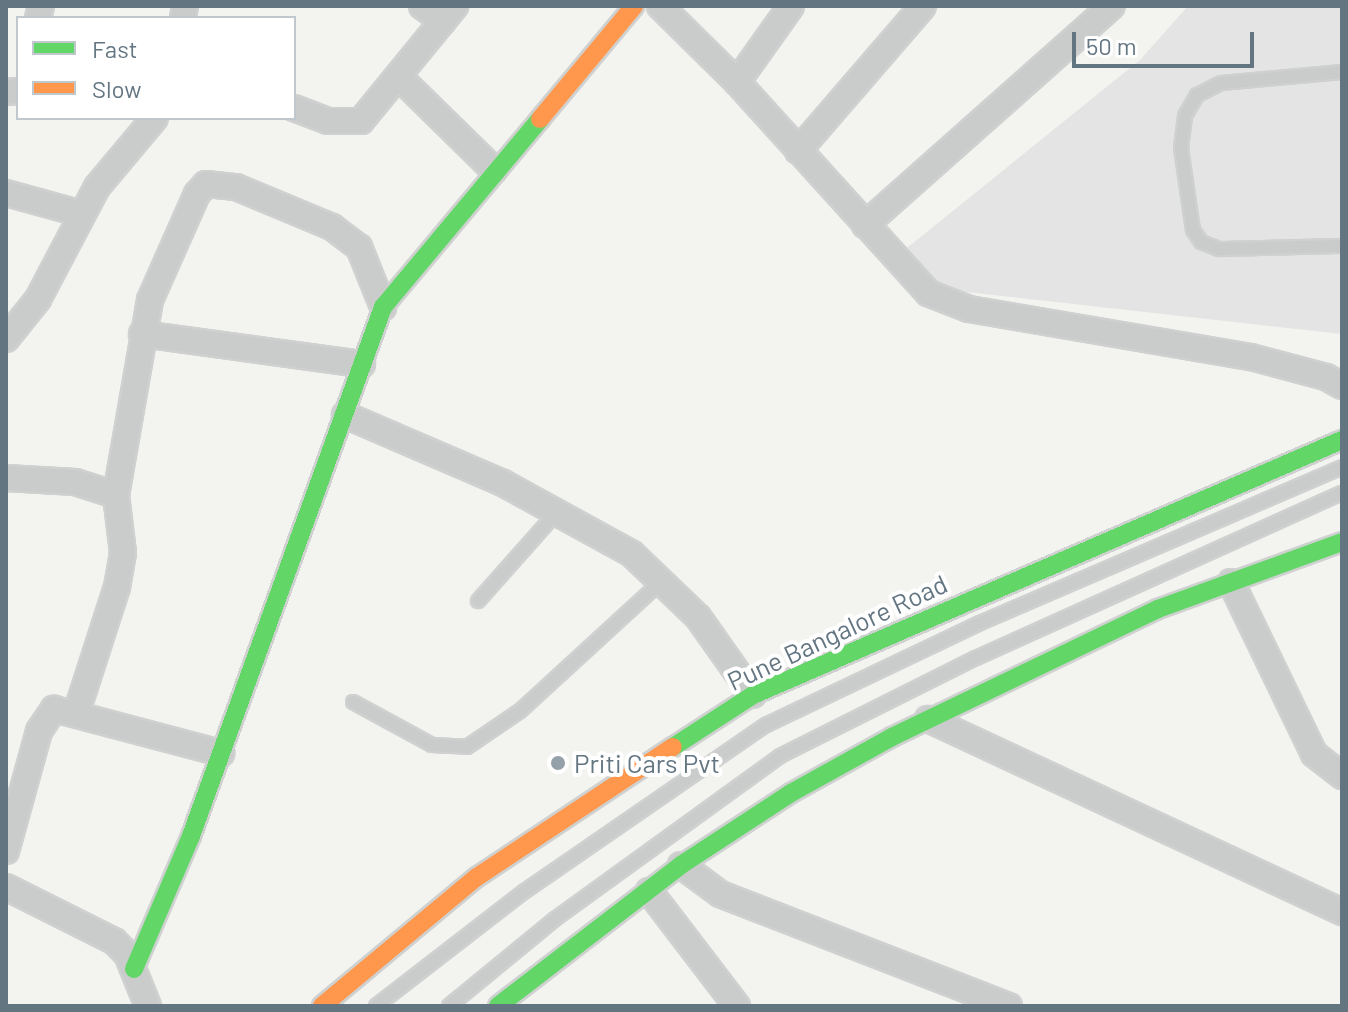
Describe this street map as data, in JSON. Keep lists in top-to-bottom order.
{
  "streets": {
    "main road": ["Pune Bangalore Road"]
  },
  "places": ["Priti Cars Pvt"],
  "legend": ["Fast", "Slow"],
  "scale_bar": "50 m"
}
